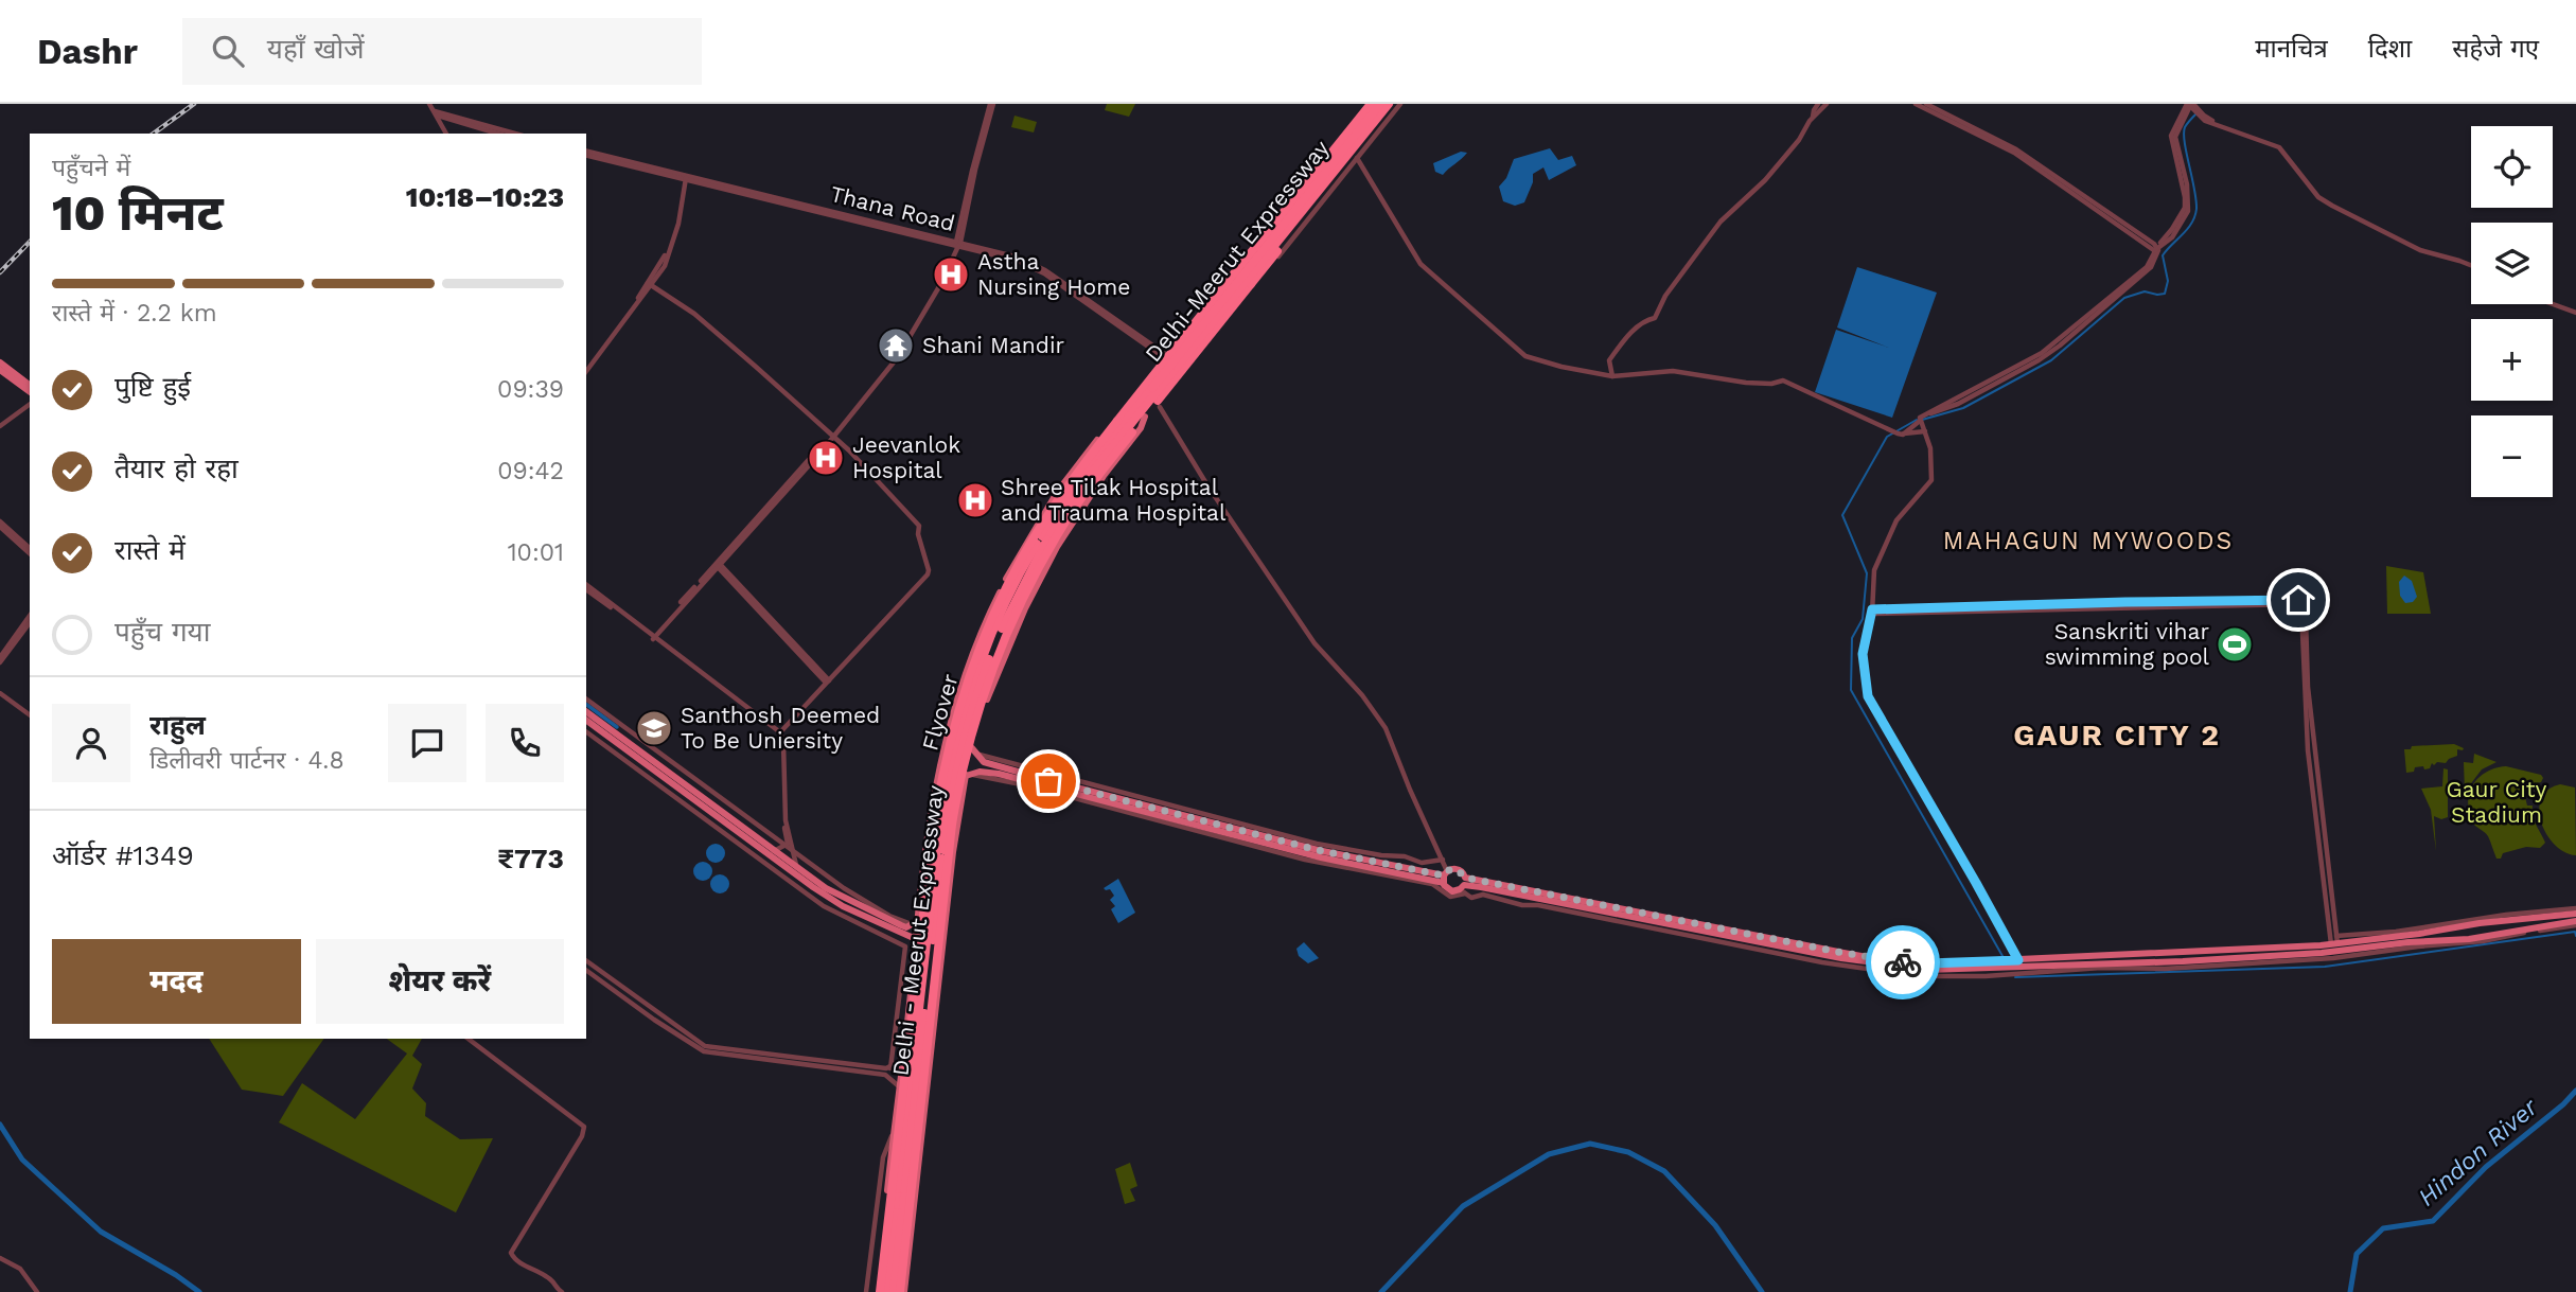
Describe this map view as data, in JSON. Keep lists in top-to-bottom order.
{
  "streets": {
    "highway": ["Delhi-Meerut Expressway", "Flyover", "Delhi - Meerut Expressway"],
    "street": ["Thana Road"]
  },
  "crossings": [
    ["Thana Road", "Flyover"],
    ["Delhi-Meerut Expressway", "Delhi - Meerut Expressway"]
  ],
  "districts": ["MAHAGUN MYWOODS", "GAUR CITY 2"],
  "water": ["Hindon River"],
  "parks": ["Gaur City Stadium"],
  "places": {
    "hospital": ["Astha Nursing Home", "Jeevanlok Hospital", "Shree Tilak Hospital and Trauma Hospital"],
    "temple": ["Shani Mandir"],
    "sports": ["Sanskriti vihar swimming pool"],
    "school or university": ["Santhosh Deemed To Be Uniersity"]
  },
  "page": {
    "header": "Dashr",
    "search": "यहाँ खोजें",
    "nav": ["मानचित्र", "दिशा", "सहेजे गए"],
    "map_buttons": ["+", "−"],
    "heading": ["10 मिनट", "पहुँचने में", "10:18–10:23"],
    "panel": [
      "राहुल",
      "डिलीवरी पार्टनर · 4.8",
      "ऑर्डर #1349",
      "₹773"
    ],
    "bar": "रास्ते में · 2.2 km",
    "list": [
      ["पुष्टि हुई", "09:39"],
      ["तैयार हो रहा", "09:42"],
      ["रास्ते में", "10:01"],
      "पहुँच गया"
    ],
    "buttons": ["मदद", "शेयर करें"]
  }
}
